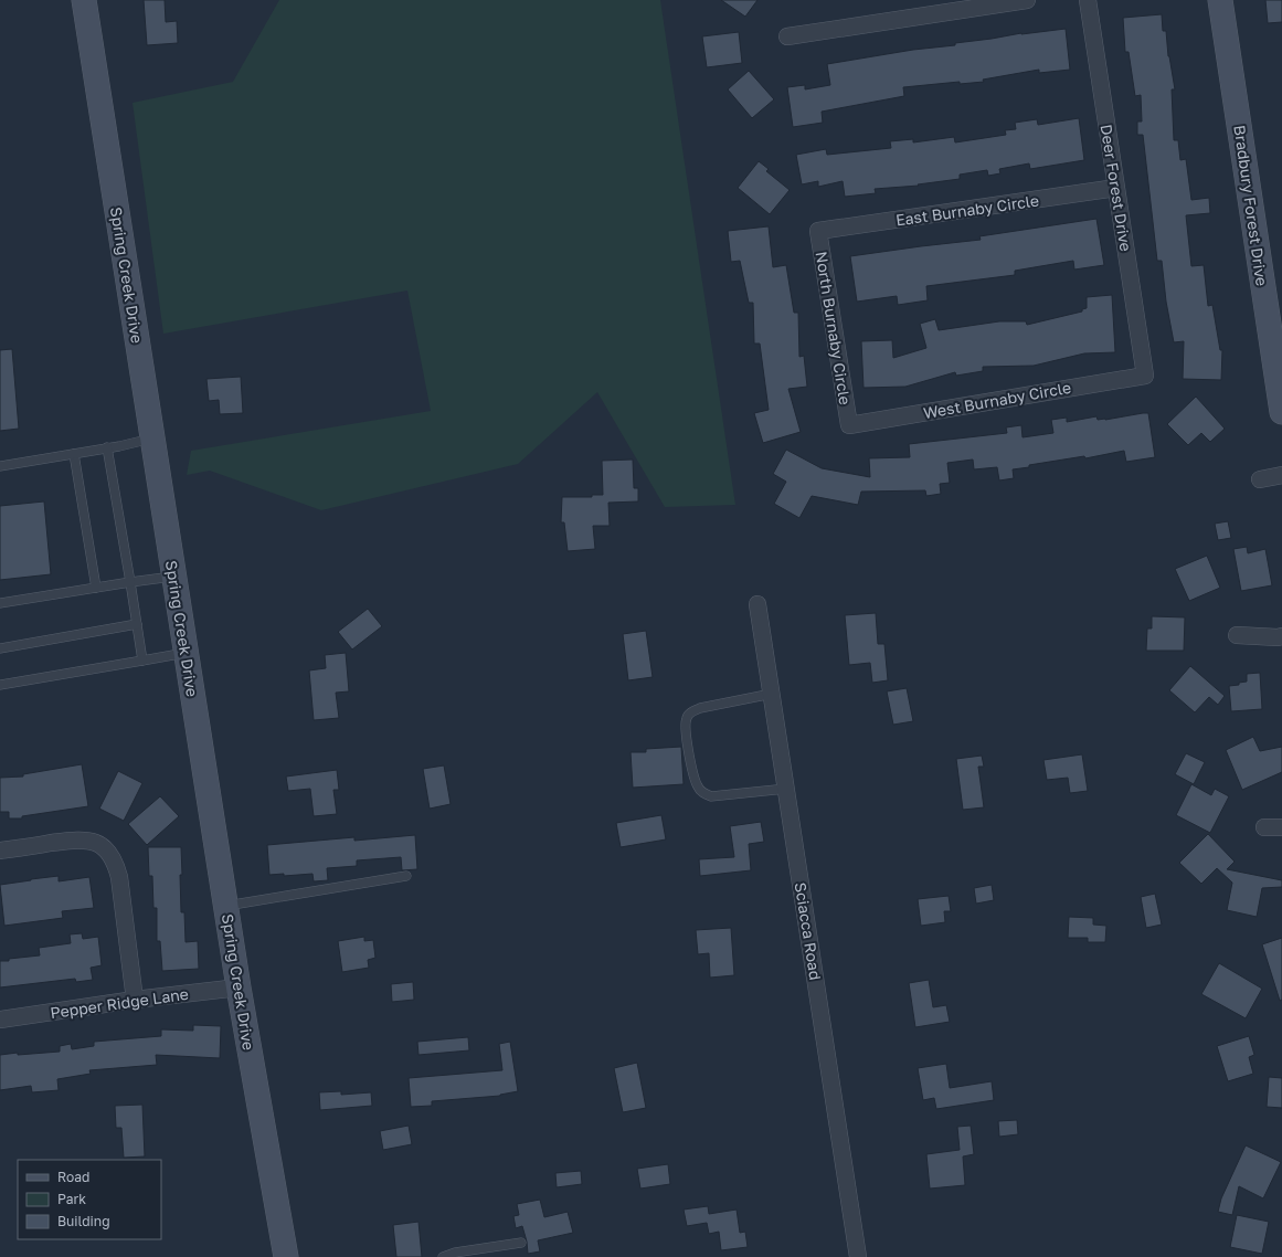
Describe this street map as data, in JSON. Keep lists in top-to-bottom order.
{
  "streets": {
    "street": [
      "Deer Forest Drive",
      "Bradbury Forest Drive",
      "East Burnaby Circle",
      "Spring Creek Drive",
      "North Burnaby Circle",
      "West Burnaby Circle",
      "Sciacca Road",
      "Pepper Ridge Lane"
    ]
  },
  "crossings": [
    ["Deer Forest Drive", "East Burnaby Circle"],
    ["Deer Forest Drive", "West Burnaby Circle"],
    ["East Burnaby Circle", "North Burnaby Circle"],
    ["Spring Creek Drive", "Pepper Ridge Lane"],
    ["North Burnaby Circle", "West Burnaby Circle"]
  ],
  "legend": ["Road", "Park", "Building"]
}
